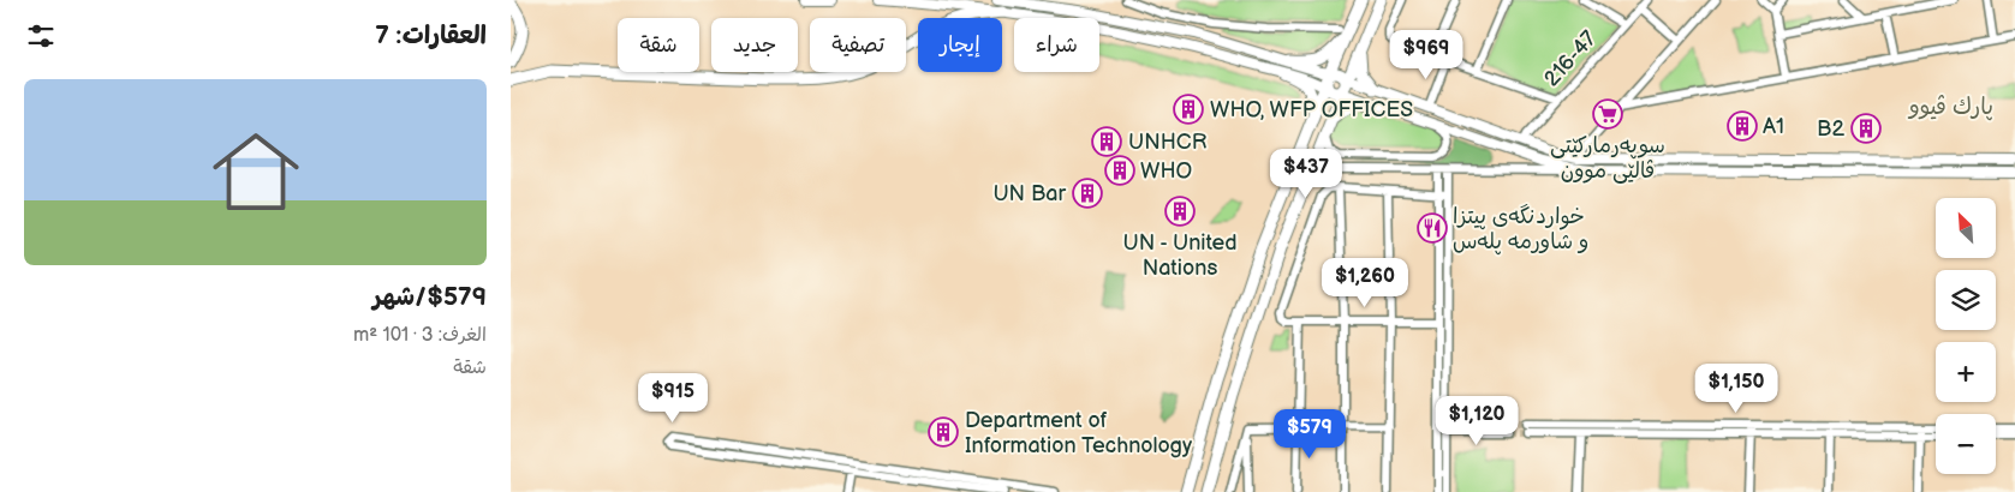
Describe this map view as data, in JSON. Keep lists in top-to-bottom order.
{
  "streets": {
    "street": ["216-47"]
  },
  "districts": ["پارك ڤیوو"],
  "places": {
    "building": [
      "WHO, WFP OFFICES",
      "A1",
      "B2",
      "UNHCR",
      "WHO",
      "UN Bar",
      "UN - United Nations",
      "Department of Information Technology"
    ],
    "supermarket": ["سوپەرمارکێتی ڤالێی موون"],
    "restaurant": ["خواردنگەی پیتزا و شاورمە پلەس"]
  },
  "north": "top left",
  "page": {
    "heading": "العقارات: 7",
    "chip": [
      "شراء",
      "إيجار",
      "تصفية",
      "جديد",
      "شقة"
    ],
    "price": [
      "$969",
      "$437",
      "$1,260",
      "$1,150",
      "$915",
      "$1,120",
      "$579"
    ],
    "list": [
      {
        "name": "$579/شهر",
        "note": "الغرف: 3 · 101 m² · شقة"
      }
    ],
    "map_buttons": ["+", "−"]
  }
}
